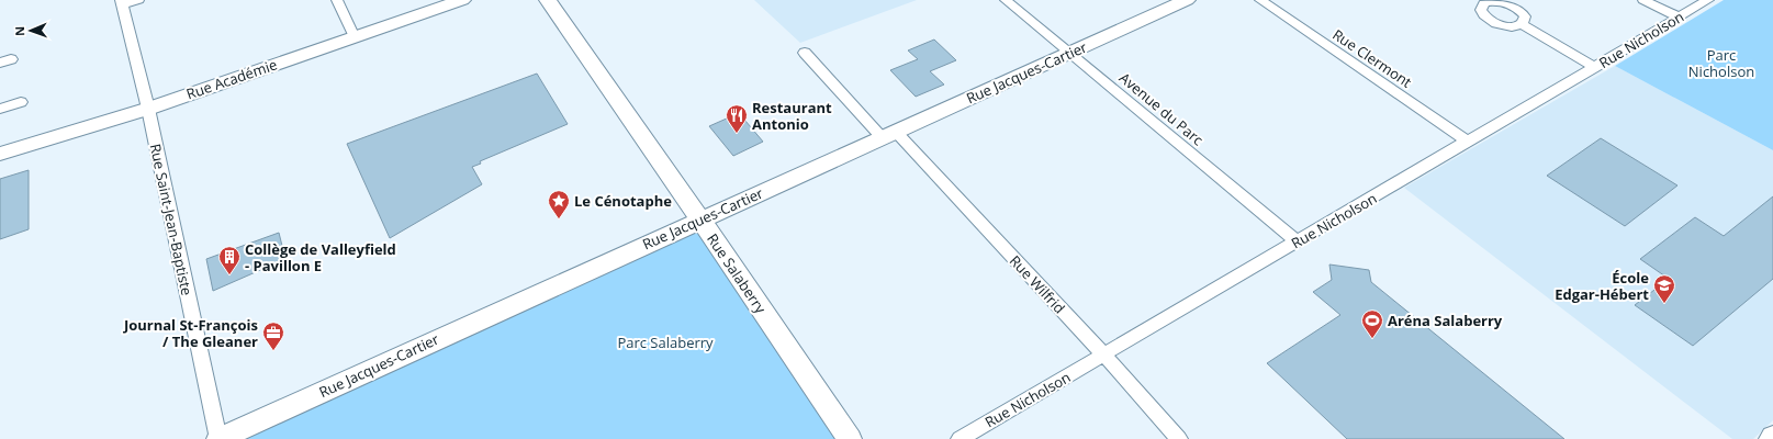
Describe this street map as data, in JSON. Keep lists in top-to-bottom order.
{
  "streets": {
    "street": [
      "Rue Nicholson",
      "Rue Clermont",
      "Rue Jacques-Cartier",
      "Rue Académie",
      "Avenue du Parc",
      "Rue Saint-Jean-Baptiste",
      "Rue Salaberry",
      "Rue Wilfrid"
    ]
  },
  "crossings": [
    ["Rue Nicholson", "Rue Clermont"],
    ["Rue Nicholson", "Avenue du Parc"],
    ["Rue Nicholson", "Rue Wilfrid"],
    ["Rue Jacques-Cartier", "Avenue du Parc"],
    ["Rue Jacques-Cartier", "Rue Saint-Jean-Baptiste"],
    ["Rue Jacques-Cartier", "Rue Salaberry"],
    ["Rue Jacques-Cartier", "Rue Wilfrid"],
    ["Rue Académie", "Rue Saint-Jean-Baptiste"]
  ],
  "parks": ["Parc Nicholson", "Parc Salaberry"],
  "places": {
    "restaurant": ["Restaurant Antonio"],
    "place": ["Le Cénotaphe"],
    "building": ["Collège de Valleyfield - Pavillon E"],
    "school or university": ["École Edgar-Hébert"],
    "sports": ["Aréna Salaberry"],
    "office": ["Journal St-François / The Gleaner"]
  },
  "north": "left"
}
